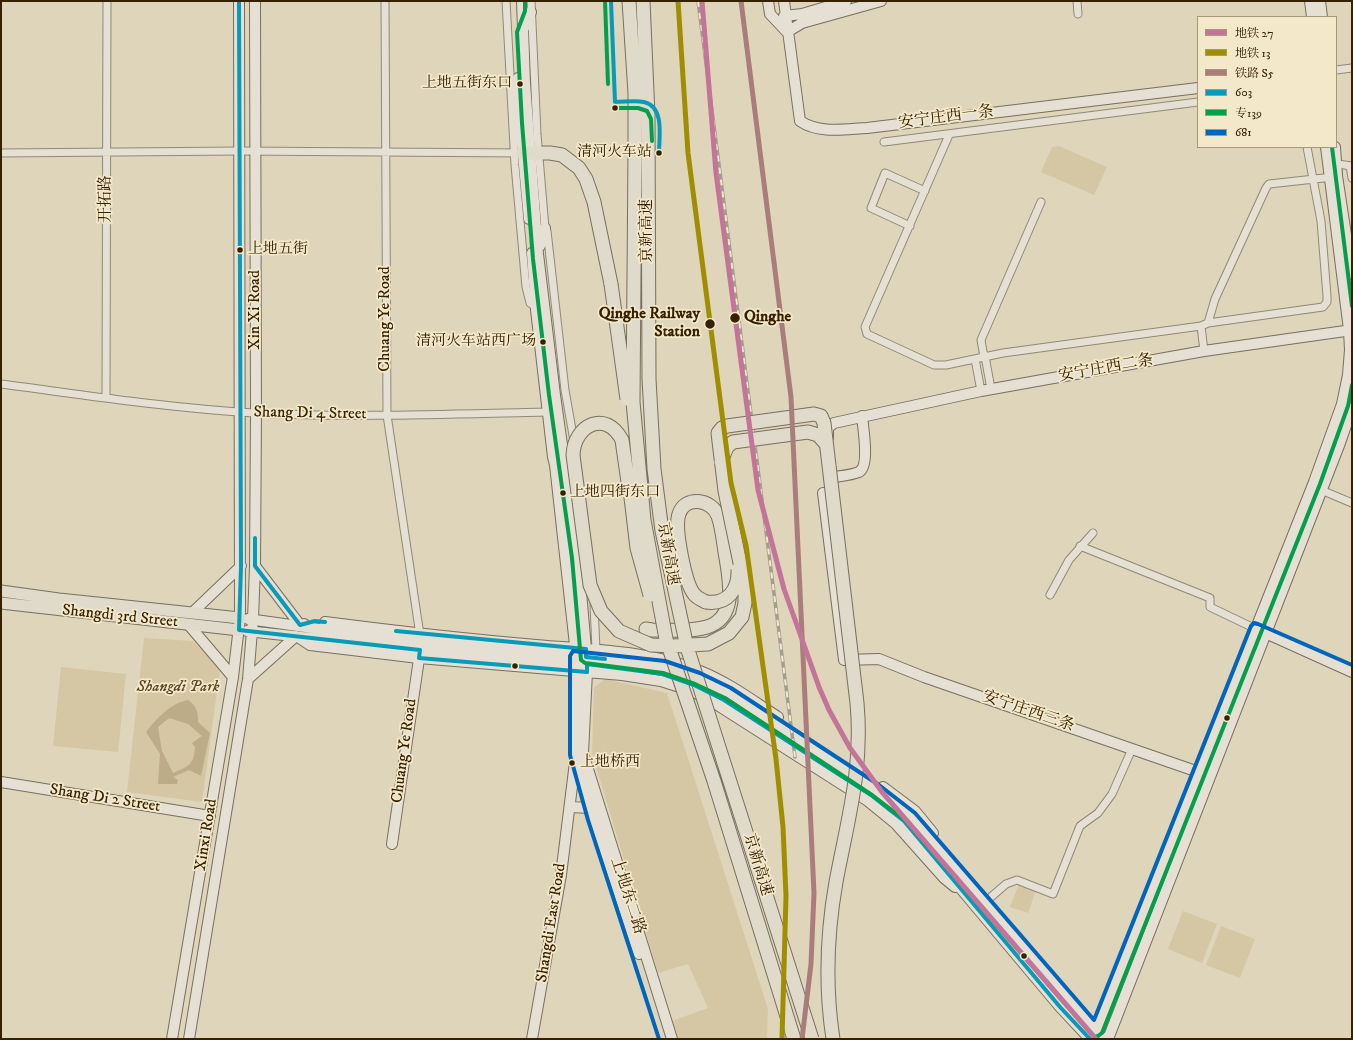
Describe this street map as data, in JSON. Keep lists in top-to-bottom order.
{
  "streets": {
    "highway": ["京新高速"],
    "main road": [
      "安宁庄西一条",
      "Xin Xi Road",
      "Chuang Ye Road",
      "安宁庄西二条",
      "Shangdi 3rd Street",
      "安宁庄西三条",
      "Shang Di 2 Street",
      "Xinxi Road",
      "上地东二路",
      "Shangdi East Road"
    ],
    "street": ["开拓路", "Shang Di 4 Street"]
  },
  "crossings": [
    ["开拓路", "Shang Di 4 Street"],
    ["Xin Xi Road", "Shang Di 4 Street"],
    ["Xin Xi Road", "Shangdi 3rd Street"],
    ["Xin Xi Road", "Xinxi Road"],
    ["Chuang Ye Road", "Shang Di 4 Street"],
    ["安宁庄西二条", "安宁庄西三条"],
    ["Shangdi 3rd Street", "Xinxi Road"],
    ["Shang Di 2 Street", "Xinxi Road"],
    ["上地东二路", "Shangdi East Road"]
  ],
  "parks": ["Shangdi Park"],
  "places": [
    "上地五街东口",
    "清河火车站",
    "上地五街",
    "Qinghe",
    "Qinghe Railway Station",
    "清河火车站西广场",
    "上地四街东口",
    "上地桥西"
  ],
  "lines": [
    "metro line 27",
    "metro line 13",
    "rail line S5",
    "transit line 603",
    "transit line 专139",
    "transit line 681"
  ],
  "legend": [
    "地铁 27",
    "地铁 13",
    "铁路 S5",
    "603",
    "专139",
    "681"
  ]
}
